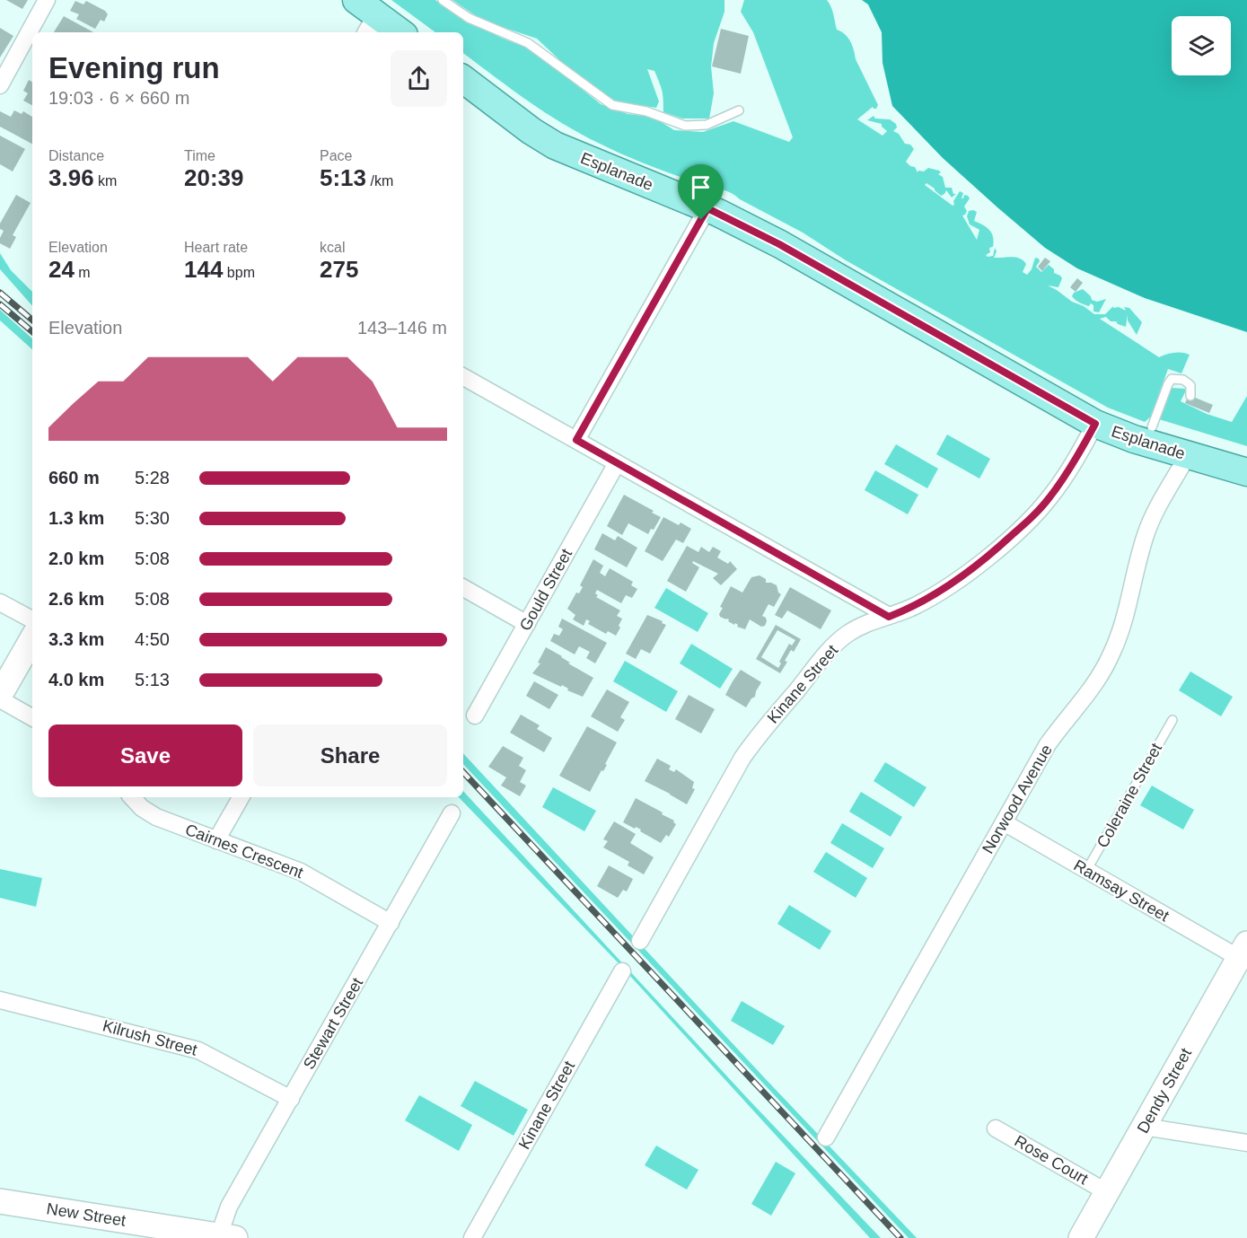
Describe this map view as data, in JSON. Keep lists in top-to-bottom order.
{
  "streets": {
    "main road": ["Esplanade"],
    "street": [
      "Gould Street",
      "Kinane Street",
      "Norwood Avenue",
      "Cairnes Crescent",
      "Ramsay Street",
      "Stewart Street",
      "Kilrush Street",
      "Dendy Street",
      "Rose Court",
      "New Street"
    ],
    "lane": ["Coleraine Street"]
  },
  "crossings": [
    ["Esplanade", "Kinane Street"],
    ["Esplanade", "Norwood Avenue"],
    ["Coleraine Street", "Ramsay Street"],
    ["Norwood Avenue", "Ramsay Street"],
    ["Cairnes Crescent", "Stewart Street"],
    ["Ramsay Street", "Dendy Street"],
    ["Stewart Street", "Kilrush Street"],
    ["Stewart Street", "New Street"],
    ["Dendy Street", "Rose Court"]
  ],
  "page": {
    "heading": ["Evening run", "19:03 · 6 × 660 m"],
    "stats": [
      ["Distance", "3.96 km"],
      ["Time", "20:39"],
      ["Pace", "5:13 /km"],
      ["Elevation", "24 m"],
      ["Heart rate", "144 bpm"],
      ["kcal", "275"]
    ],
    "chart": ["Elevation", "143–146 m"],
    "list": [
      {
        "name": "660 m",
        "note": "5:28"
      },
      {
        "name": "1.3 km",
        "note": "5:30"
      },
      {
        "name": "2.0 km",
        "note": "5:08"
      },
      {
        "name": "2.6 km",
        "note": "5:08"
      },
      {
        "name": "3.3 km",
        "note": "4:50"
      },
      {
        "name": "4.0 km",
        "note": "5:13"
      }
    ],
    "buttons": ["Save", "Share"]
  }
}
